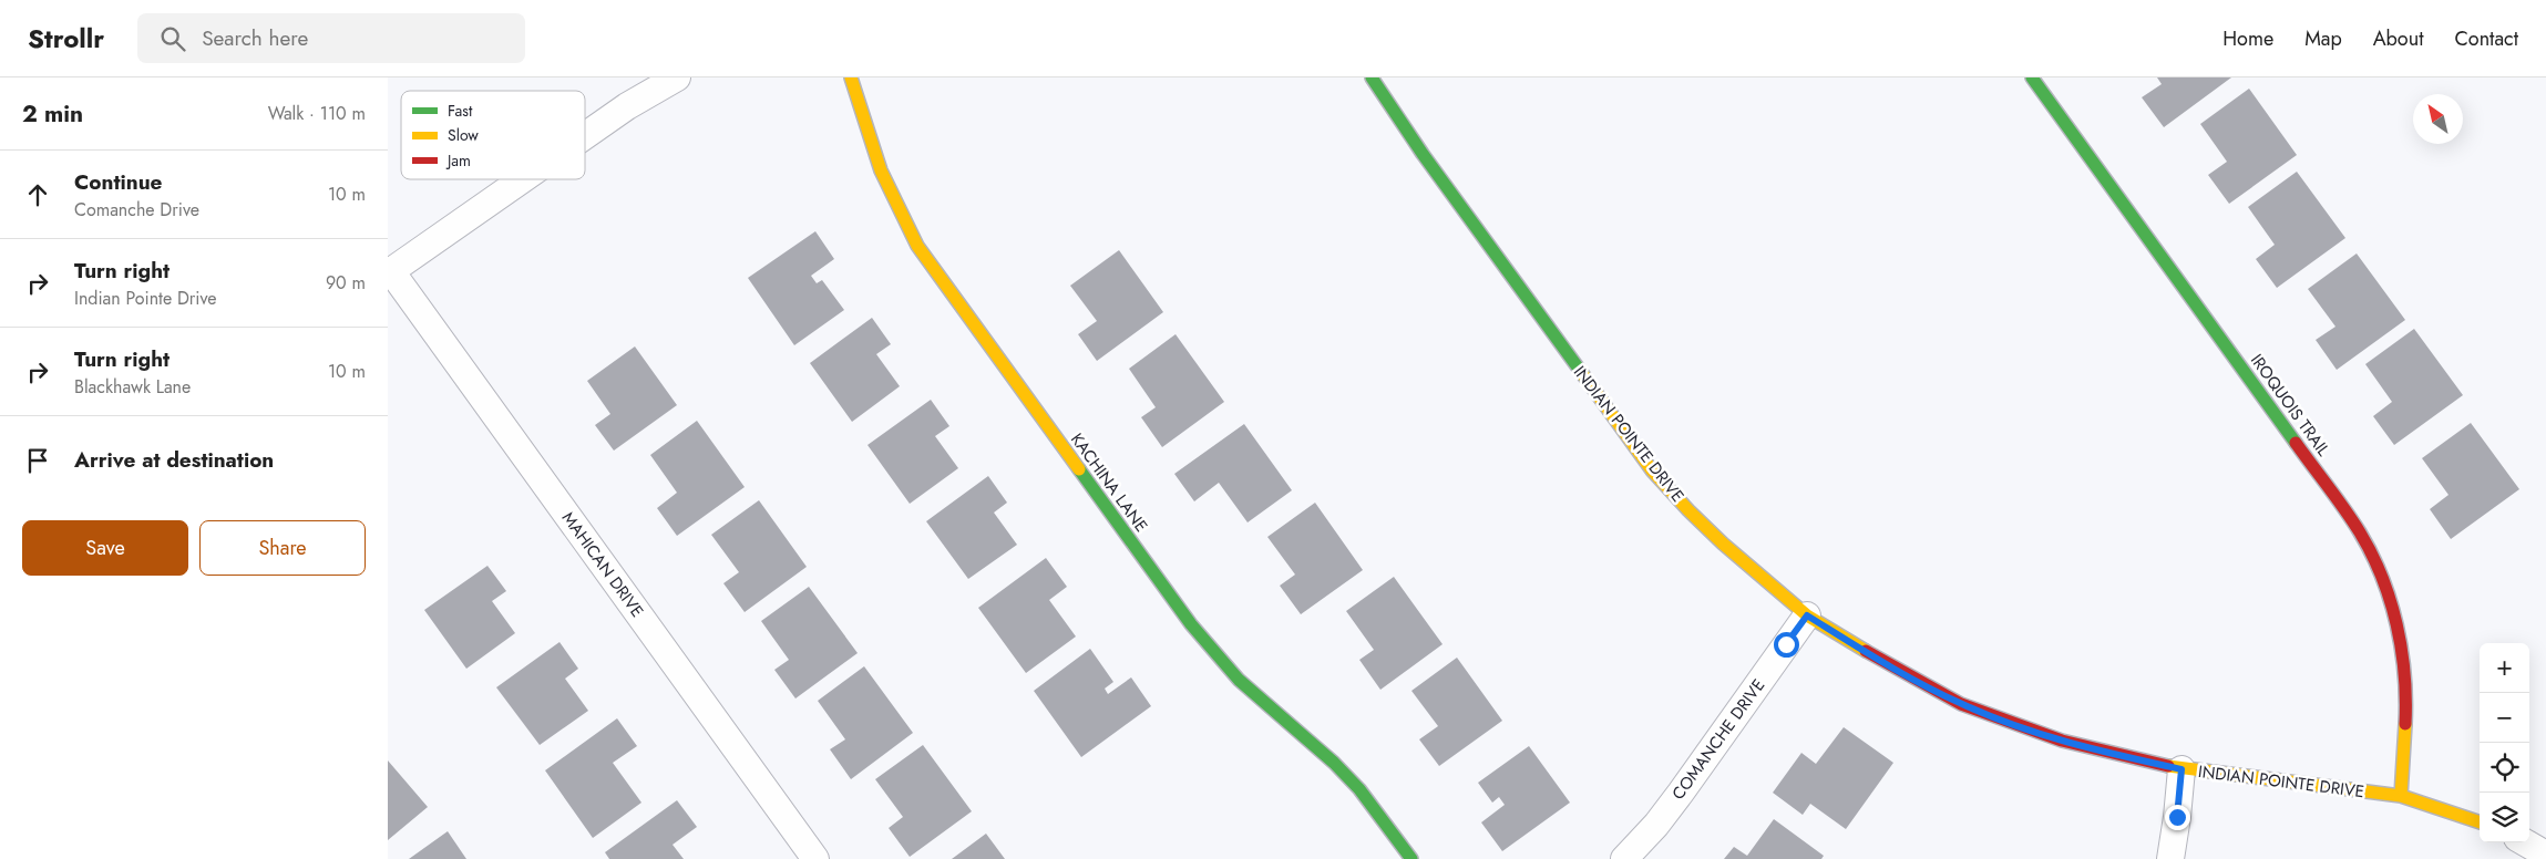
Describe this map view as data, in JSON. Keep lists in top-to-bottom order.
{
  "streets": {
    "street": [
      "IROQUOIS TRAIL",
      "INDIAN POINTE DRIVE",
      "KACHINA LANE",
      "MAHICAN DRIVE",
      "COMANCHE DRIVE"
    ]
  },
  "crossings": [
    ["IROQUOIS TRAIL", "INDIAN POINTE DRIVE"],
    ["INDIAN POINTE DRIVE", "COMANCHE DRIVE"]
  ],
  "legend": ["Fast", "Slow", "Jam"],
  "north": "top left",
  "page": {
    "header": "Strollr",
    "search": "Search here",
    "nav": [
      "Home",
      "Map",
      "About",
      "Contact"
    ],
    "heading": ["2 min", "Walk · 110 m"],
    "list": [
      ["Continue", "Comanche Drive", "10 m"],
      ["Turn right", "Indian Pointe Drive", "90 m"],
      ["Turn right", "Blackhawk Lane", "10 m"],
      "Arrive at destination"
    ],
    "buttons": ["Save", "Share"],
    "map_buttons": ["+", "−"]
  }
}
